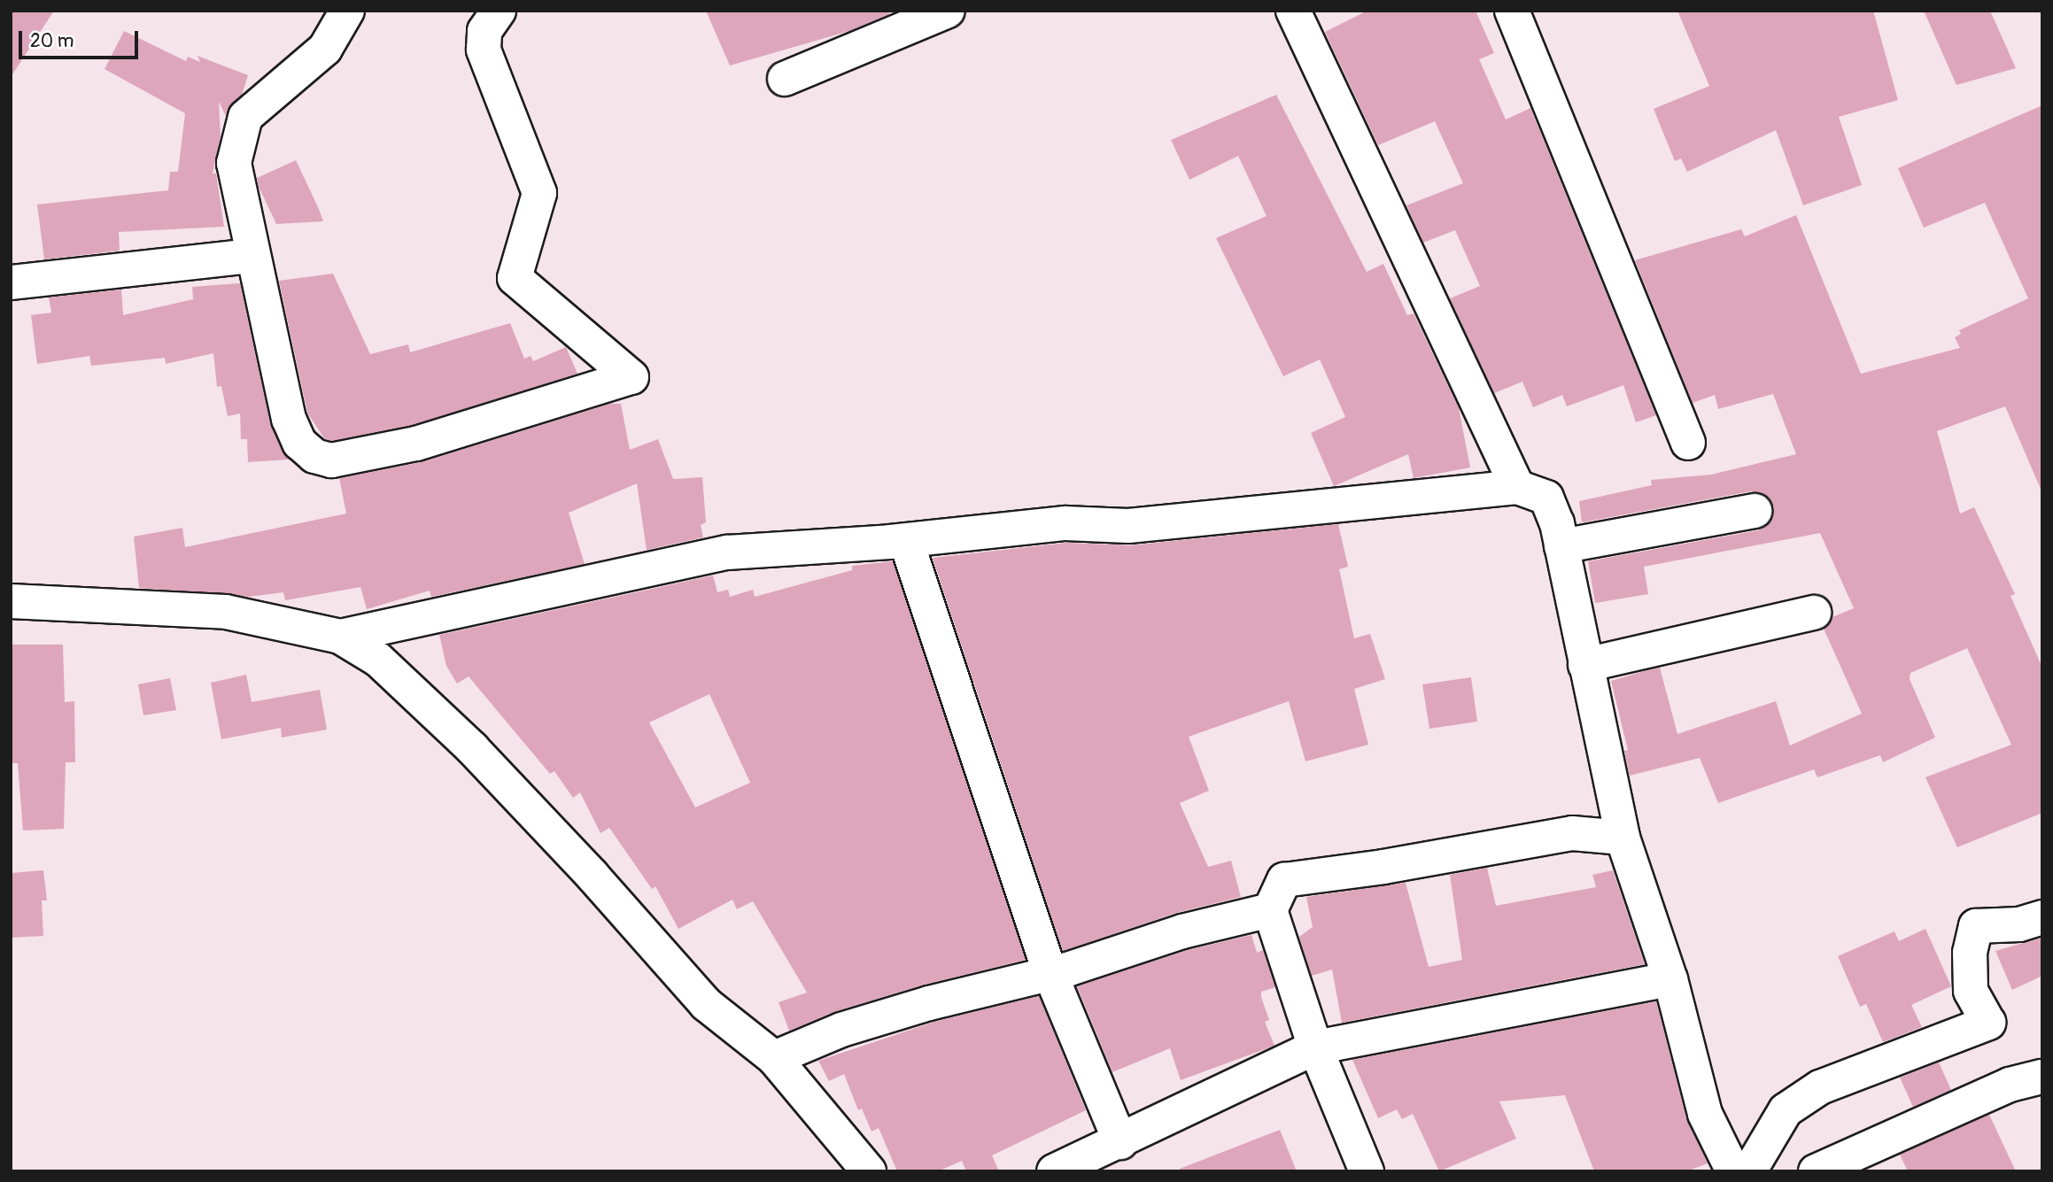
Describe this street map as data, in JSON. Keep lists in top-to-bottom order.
{
  "scale_bar": "20 m"
}
